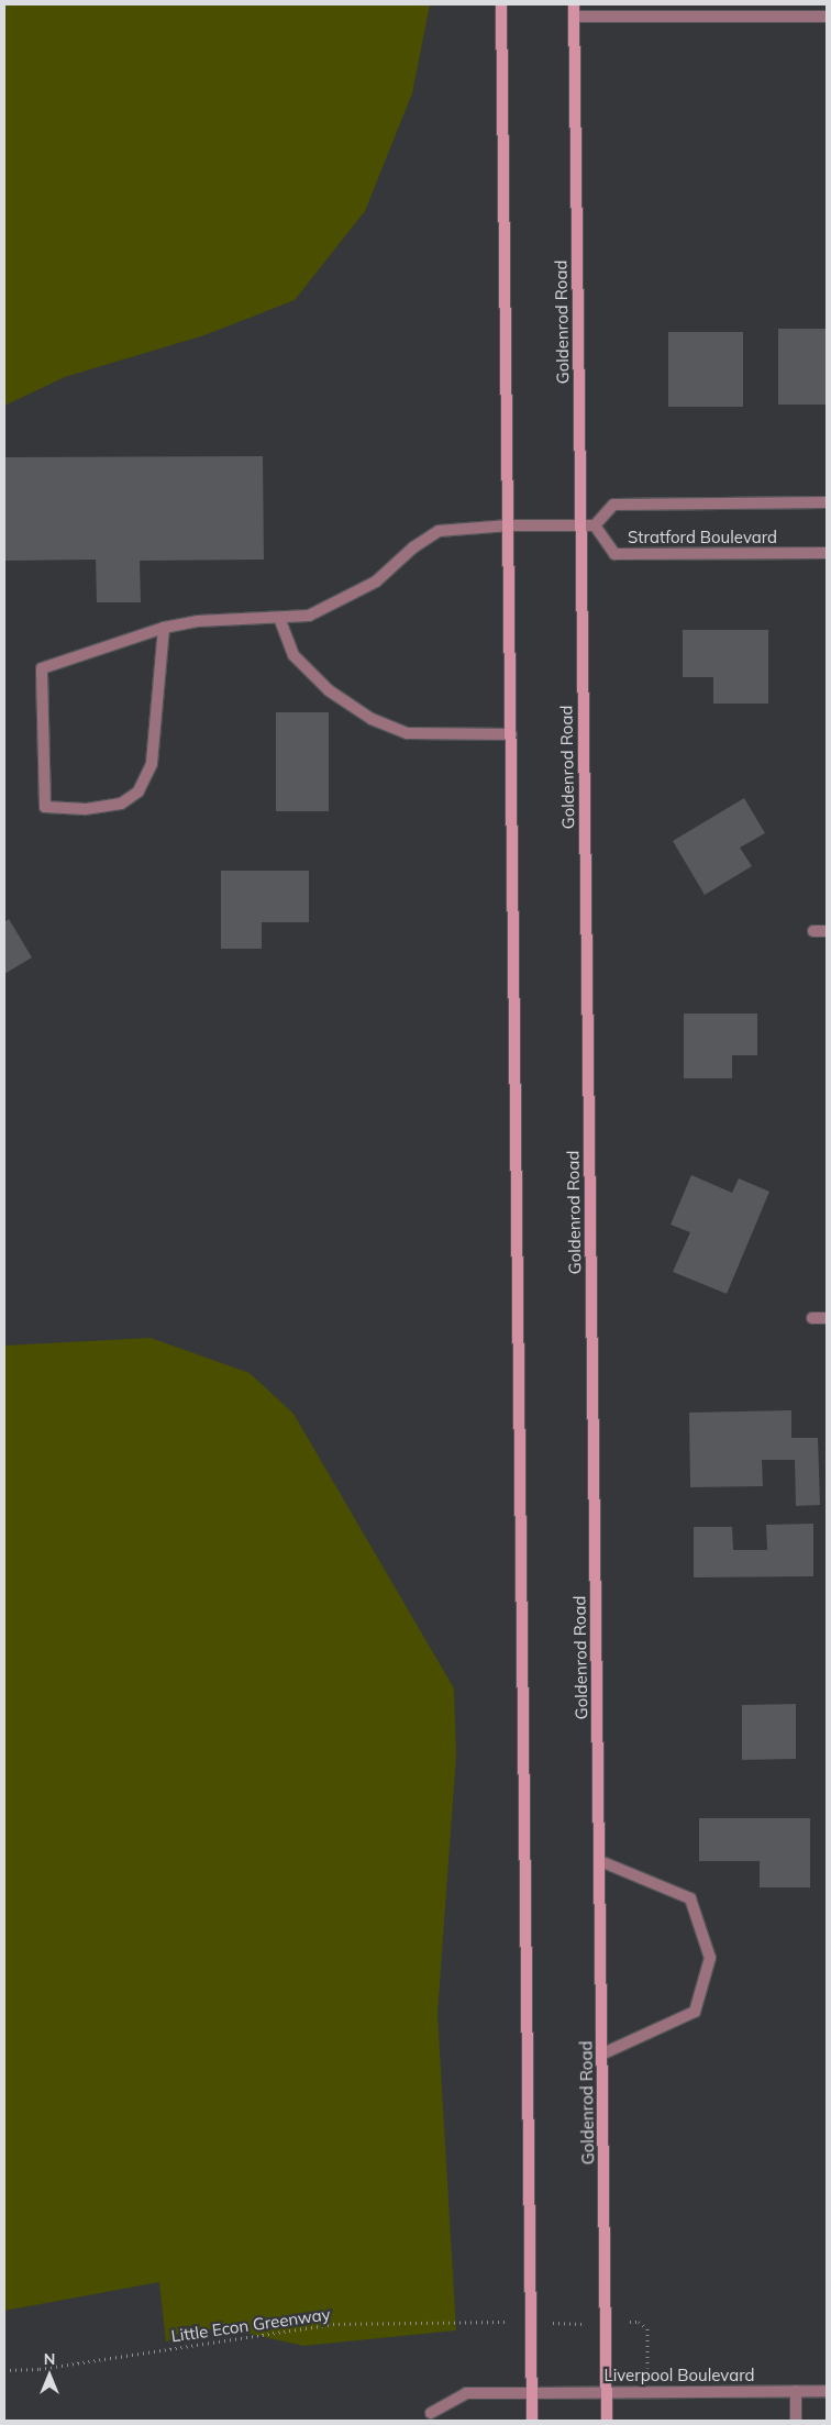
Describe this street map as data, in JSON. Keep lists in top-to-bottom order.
{
  "streets": {
    "main road": ["Goldenrod Road"],
    "street": ["Stratford Boulevard", "Liverpool Boulevard"],
    "path": ["Little Econ Greenway"]
  },
  "crossings": [
    ["Goldenrod Road", "Liverpool Boulevard"]
  ],
  "north": "top"
}
